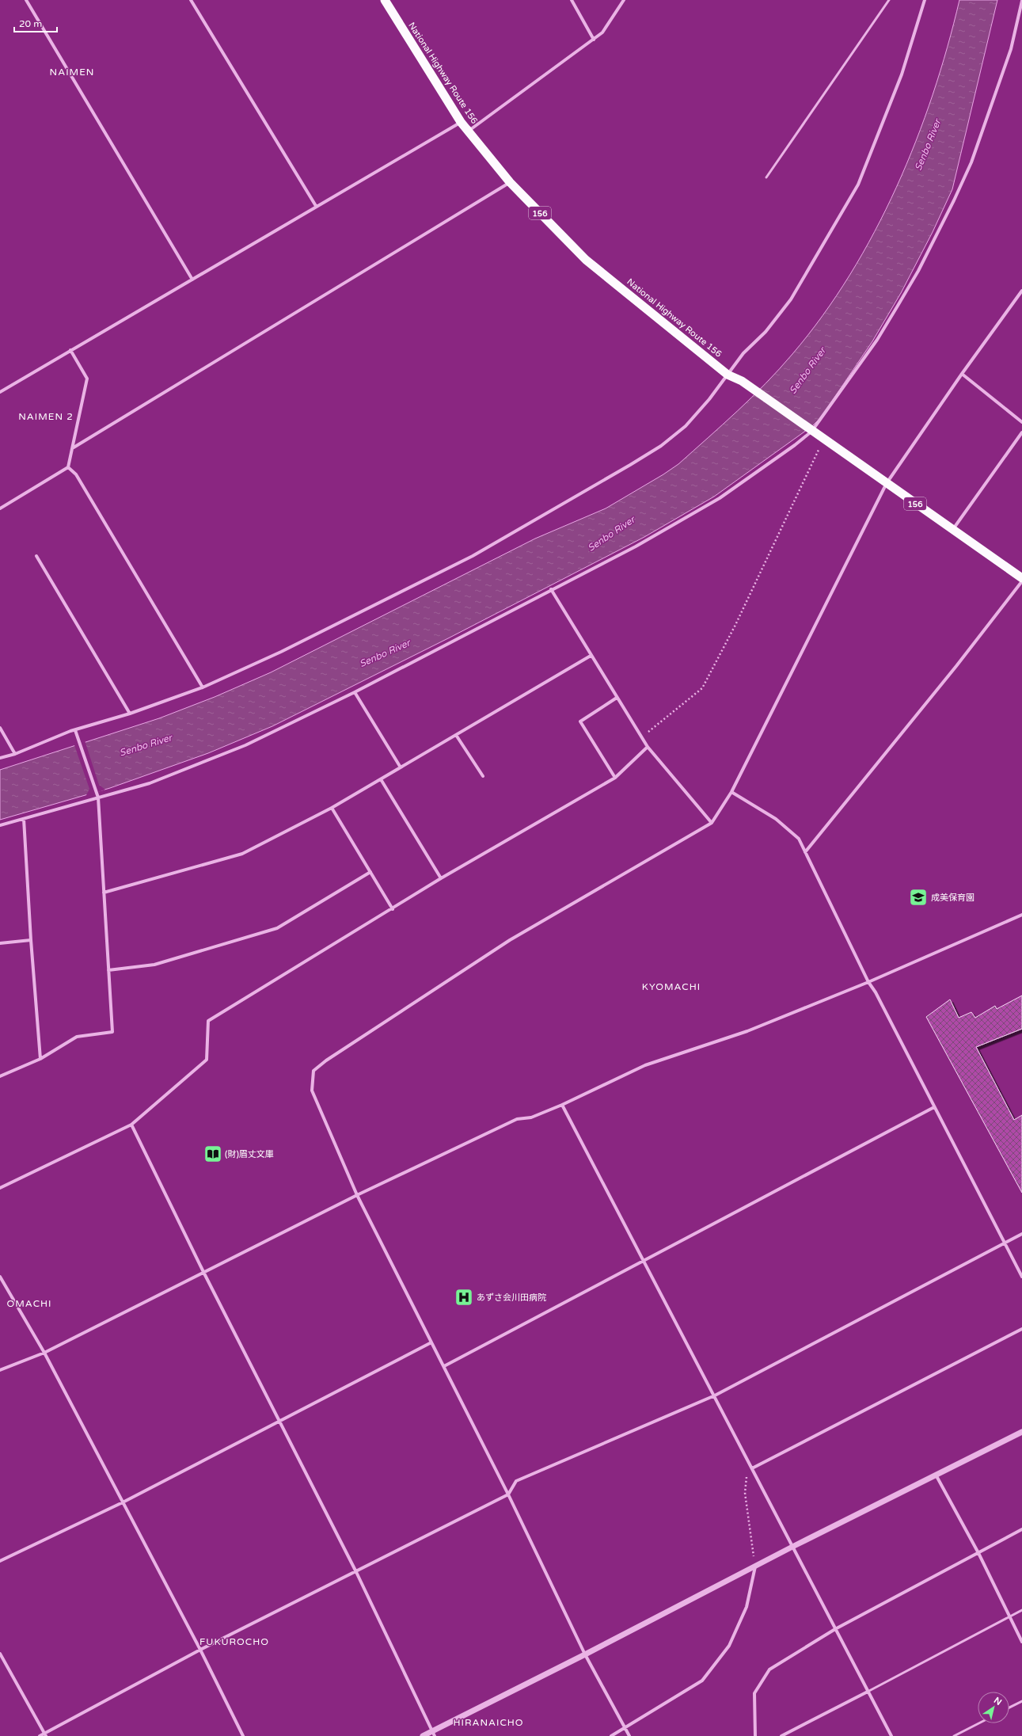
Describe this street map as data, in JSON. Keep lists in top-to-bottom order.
{
  "streets": {
    "highway": ["National Highway Route 156", "156"]
  },
  "districts": [
    "NAIMEN",
    "NAIMEN 2",
    "KYOMACHI",
    "OMACHI",
    "FUKUROCHO",
    "HIRANAICHO"
  ],
  "water": ["Senbo River"],
  "places": {
    "school or university": ["成美保育園"],
    "library": ["(財)眉丈文庫"],
    "hospital": ["あずさ会川田病院"]
  },
  "scale_bar": "20 m",
  "north": "top right"
}
